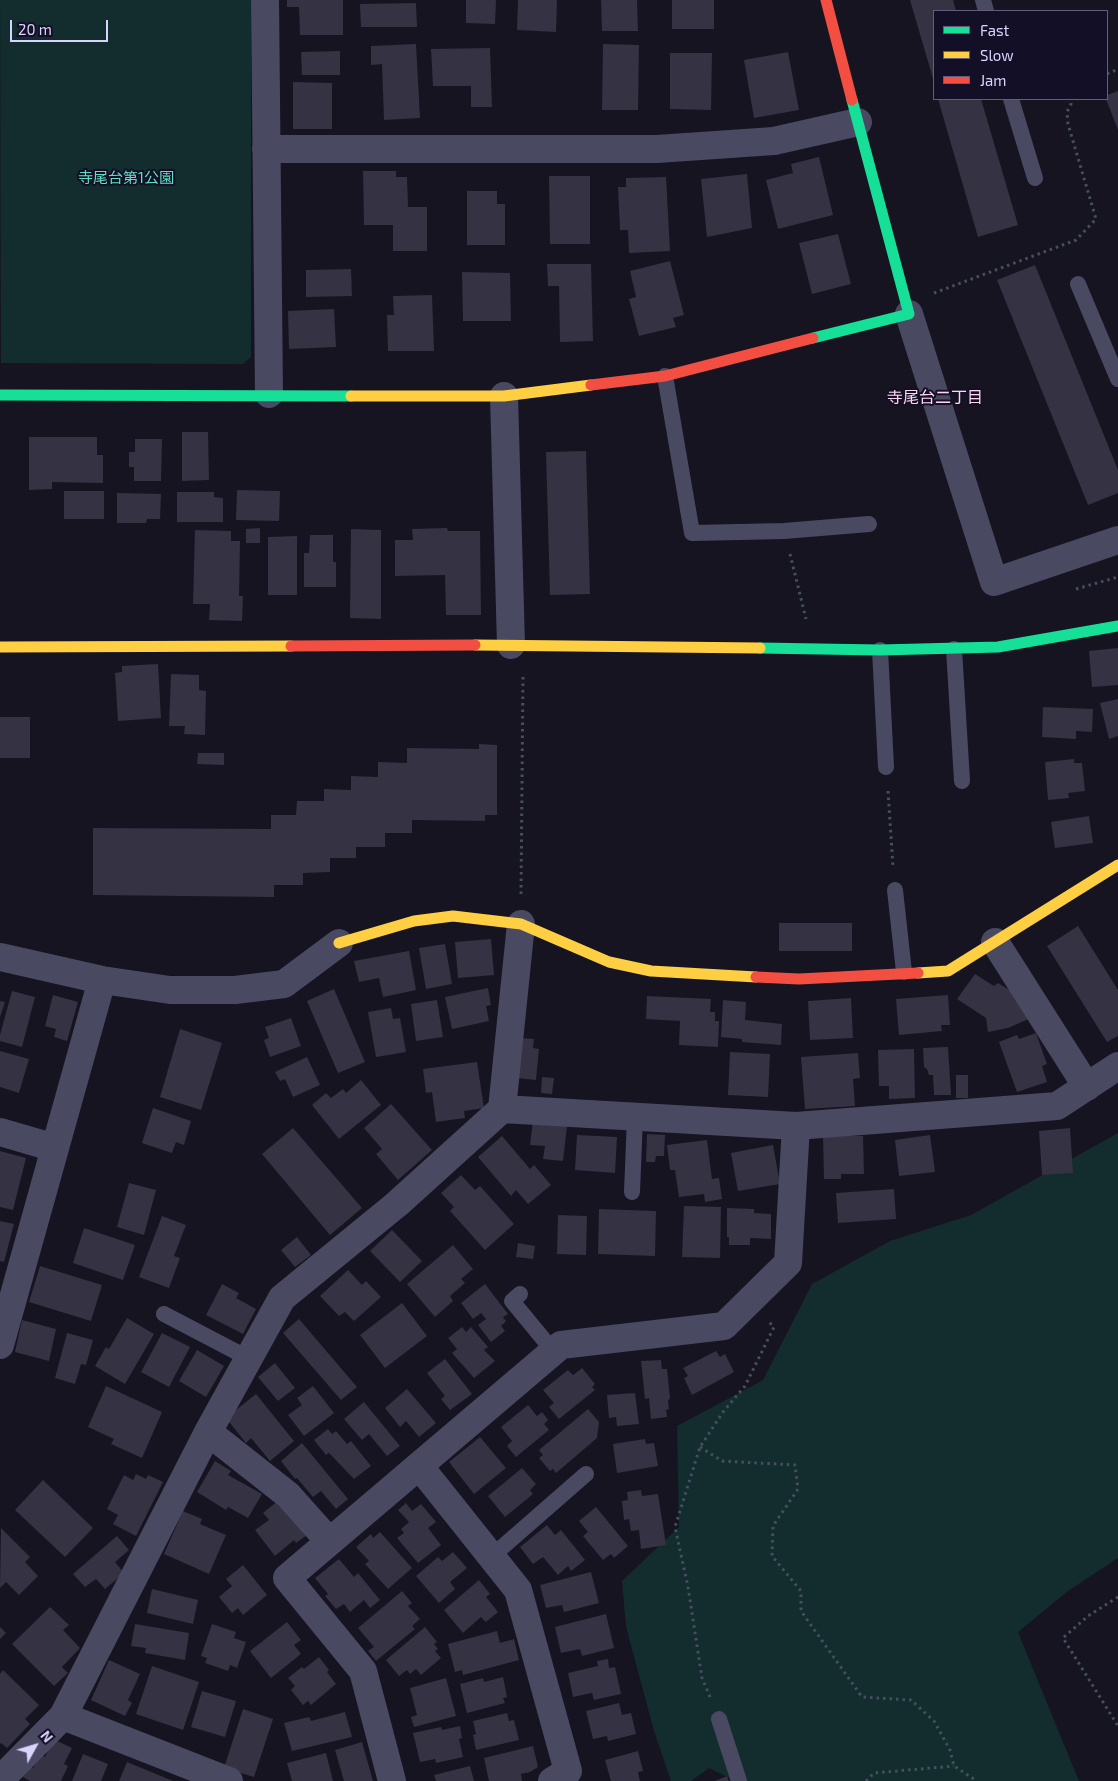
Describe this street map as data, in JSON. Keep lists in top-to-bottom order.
{
  "districts": ["寺尾台二丁目"],
  "parks": ["寺尾台第1公園"],
  "legend": ["Fast", "Slow", "Jam"],
  "scale_bar": "20 m",
  "north": "top right"
}
